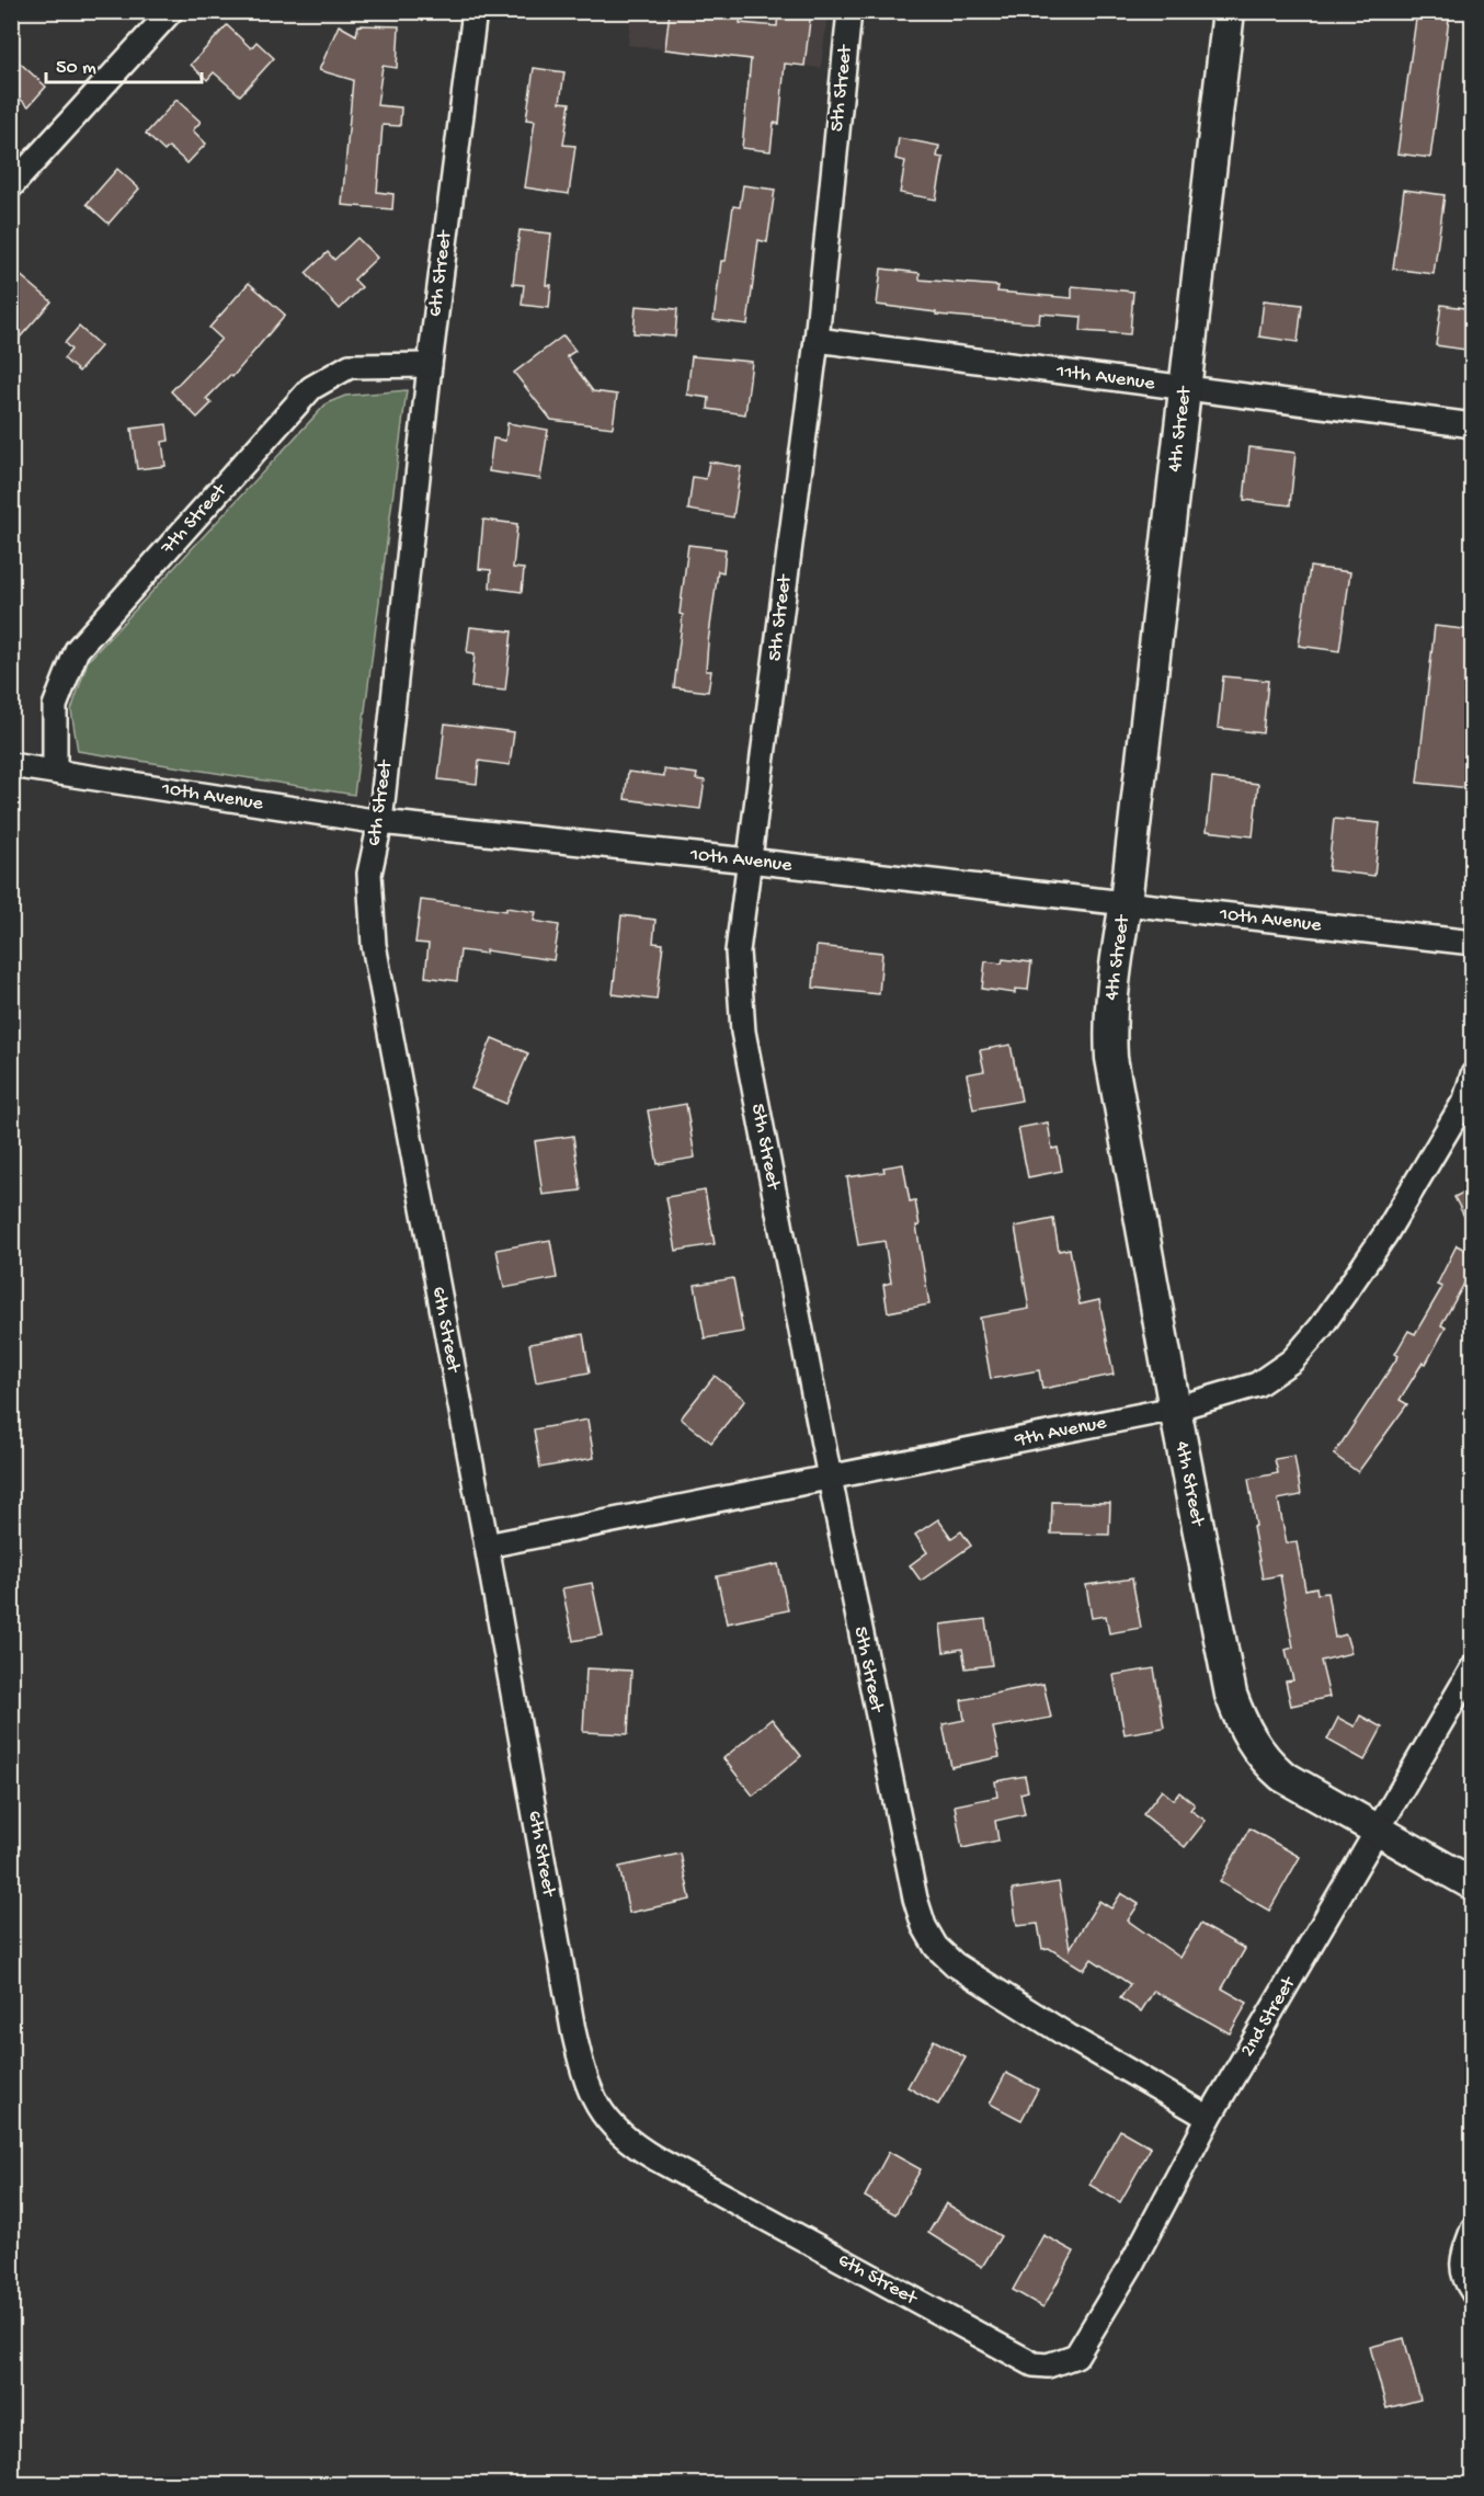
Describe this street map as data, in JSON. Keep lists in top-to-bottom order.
{
  "streets": {
    "street": [
      "5th Street",
      "6th Street",
      "11th Avenue",
      "4th Street",
      "7th Street",
      "10th Avenue",
      "9th Avenue",
      "2nd Street"
    ]
  },
  "crossings": [
    ["5th Street", "11th Avenue"],
    ["5th Street", "10th Avenue"],
    ["5th Street", "9th Avenue"],
    ["5th Street", "2nd Street"],
    ["6th Street", "7th Street"],
    ["6th Street", "10th Avenue"],
    ["6th Street", "9th Avenue"],
    ["6th Street", "2nd Street"],
    ["11th Avenue", "4th Street"],
    ["4th Street", "10th Avenue"],
    ["4th Street", "9th Avenue"],
    ["4th Street", "2nd Street"],
    ["7th Street", "10th Avenue"]
  ],
  "scale_bar": "50 m"
}
